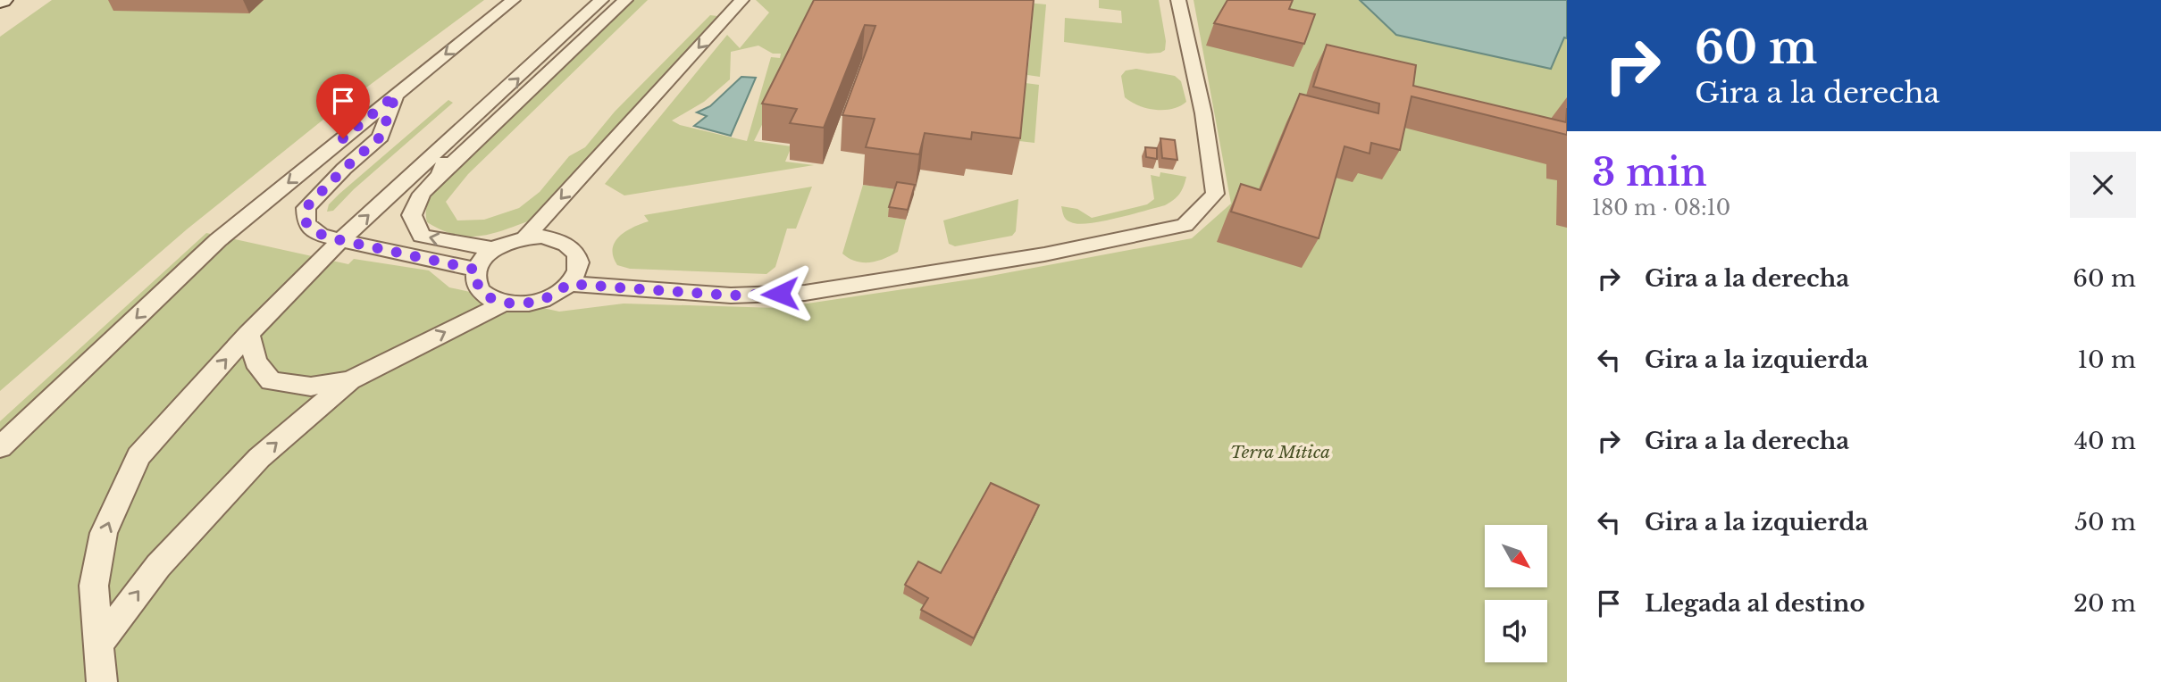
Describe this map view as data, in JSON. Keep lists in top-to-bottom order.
{
  "parks": ["Terra Mítica"],
  "north": "bottom right",
  "page": {
    "turn": ["60 m", "Gira a la derecha"],
    "heading": ["3 min", "180 m · 08:10"],
    "list": [
      {
        "name": "Gira a la derecha",
        "value": "60 m"
      },
      {
        "name": "Gira a la izquierda",
        "value": "10 m"
      },
      {
        "name": "Gira a la derecha",
        "value": "40 m"
      },
      {
        "name": "Gira a la izquierda",
        "value": "50 m"
      },
      {
        "name": "Llegada al destino",
        "value": "20 m"
      }
    ]
  }
}
